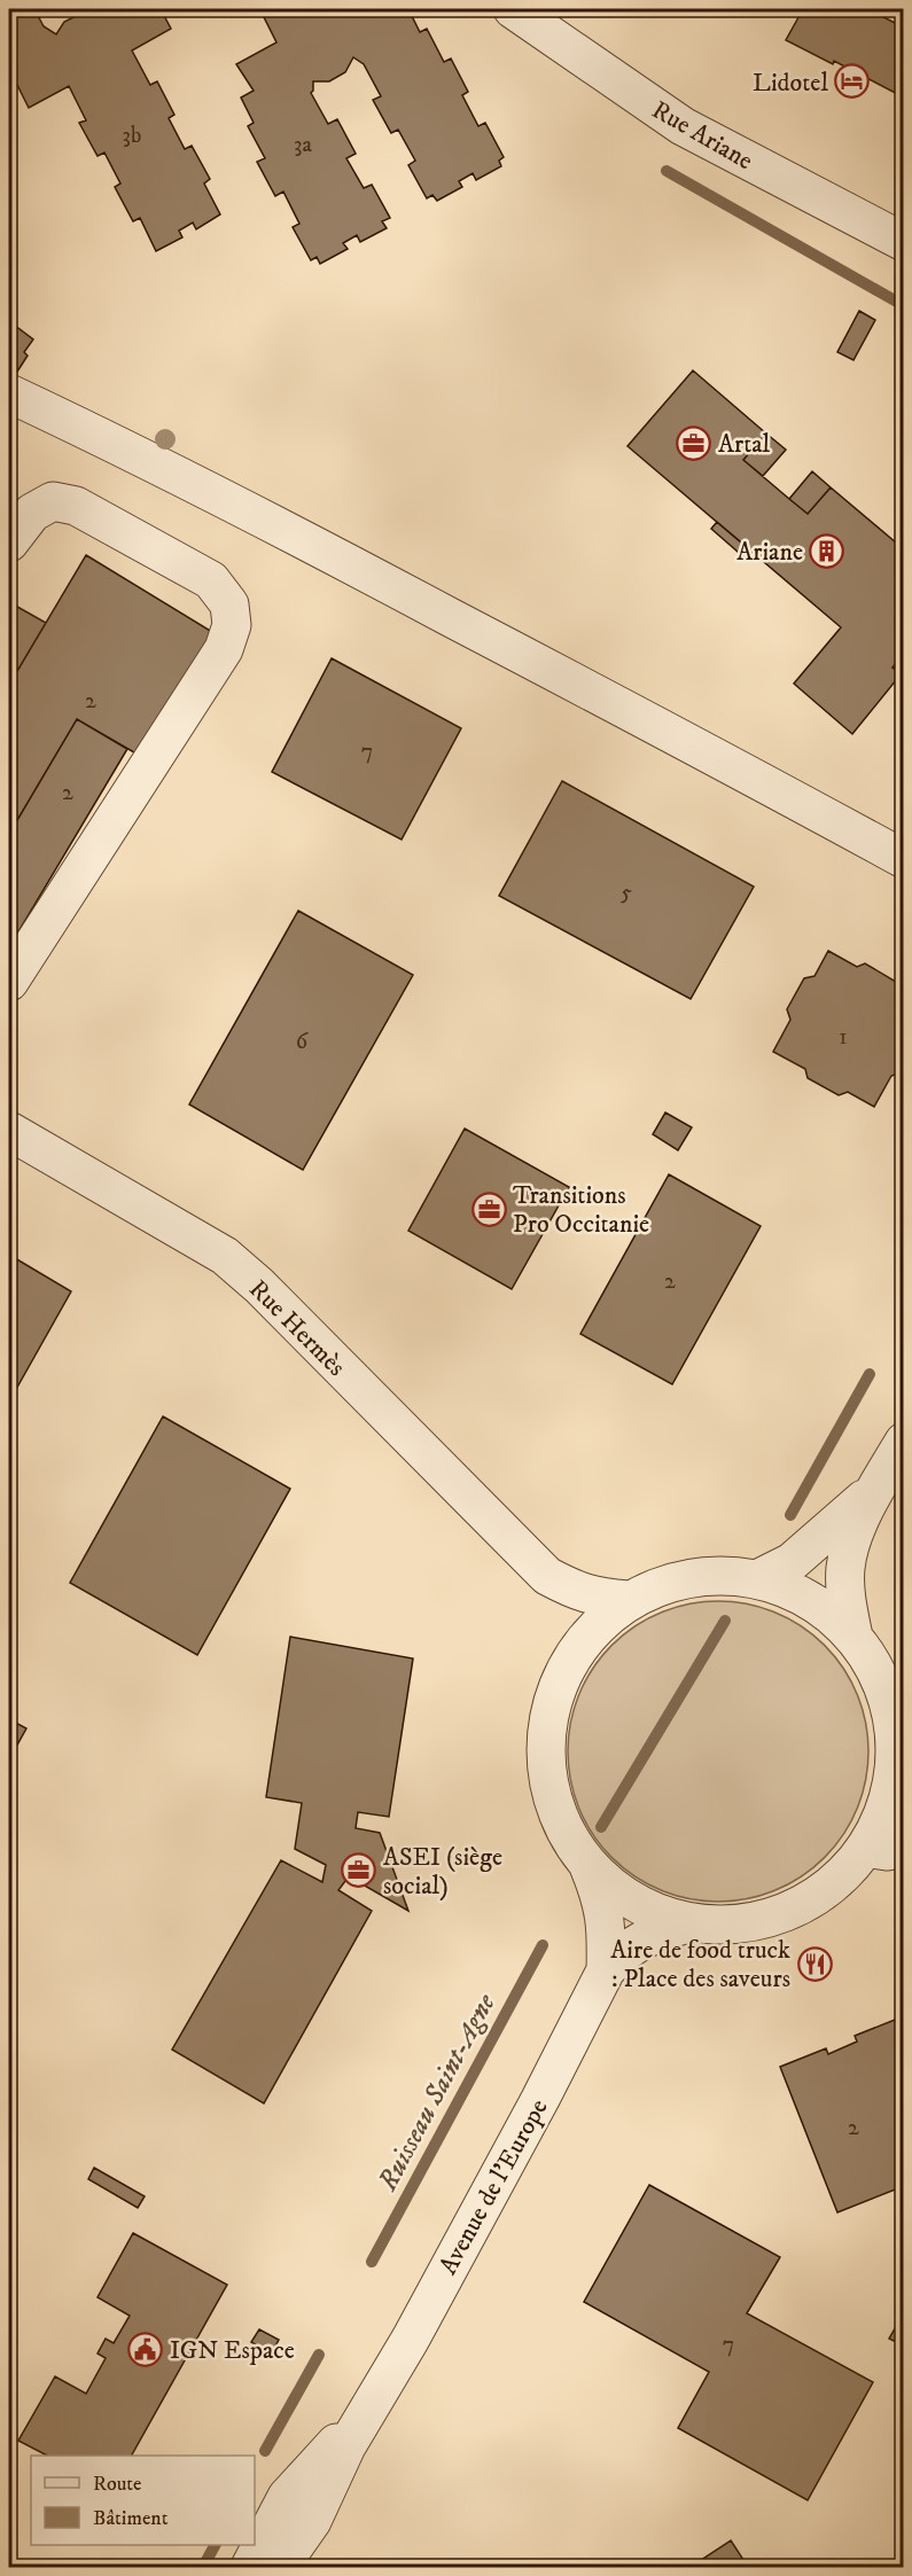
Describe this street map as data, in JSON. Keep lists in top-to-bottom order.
{
  "streets": {
    "street": ["Rue Ariane", "Rue Hermès", "Avenue de l'Europe"]
  },
  "water": ["Ruisseau Saint-Agne"],
  "places": {
    "hotel": ["Lidotel"],
    "office": ["Artal", "Transitions Pro Occitanie", "ASEI (siège social)"],
    "building": ["Ariane"],
    "restaurant": ["Aire de food truck : Place des saveurs"],
    "public building": ["IGN Espace"]
  },
  "house_numbers": [
    "3b",
    "3a",
    "2",
    "7",
    "2",
    "5",
    "1",
    "6",
    "2",
    "2",
    "7"
  ],
  "legend": ["Route", "Bâtiment"]
}
